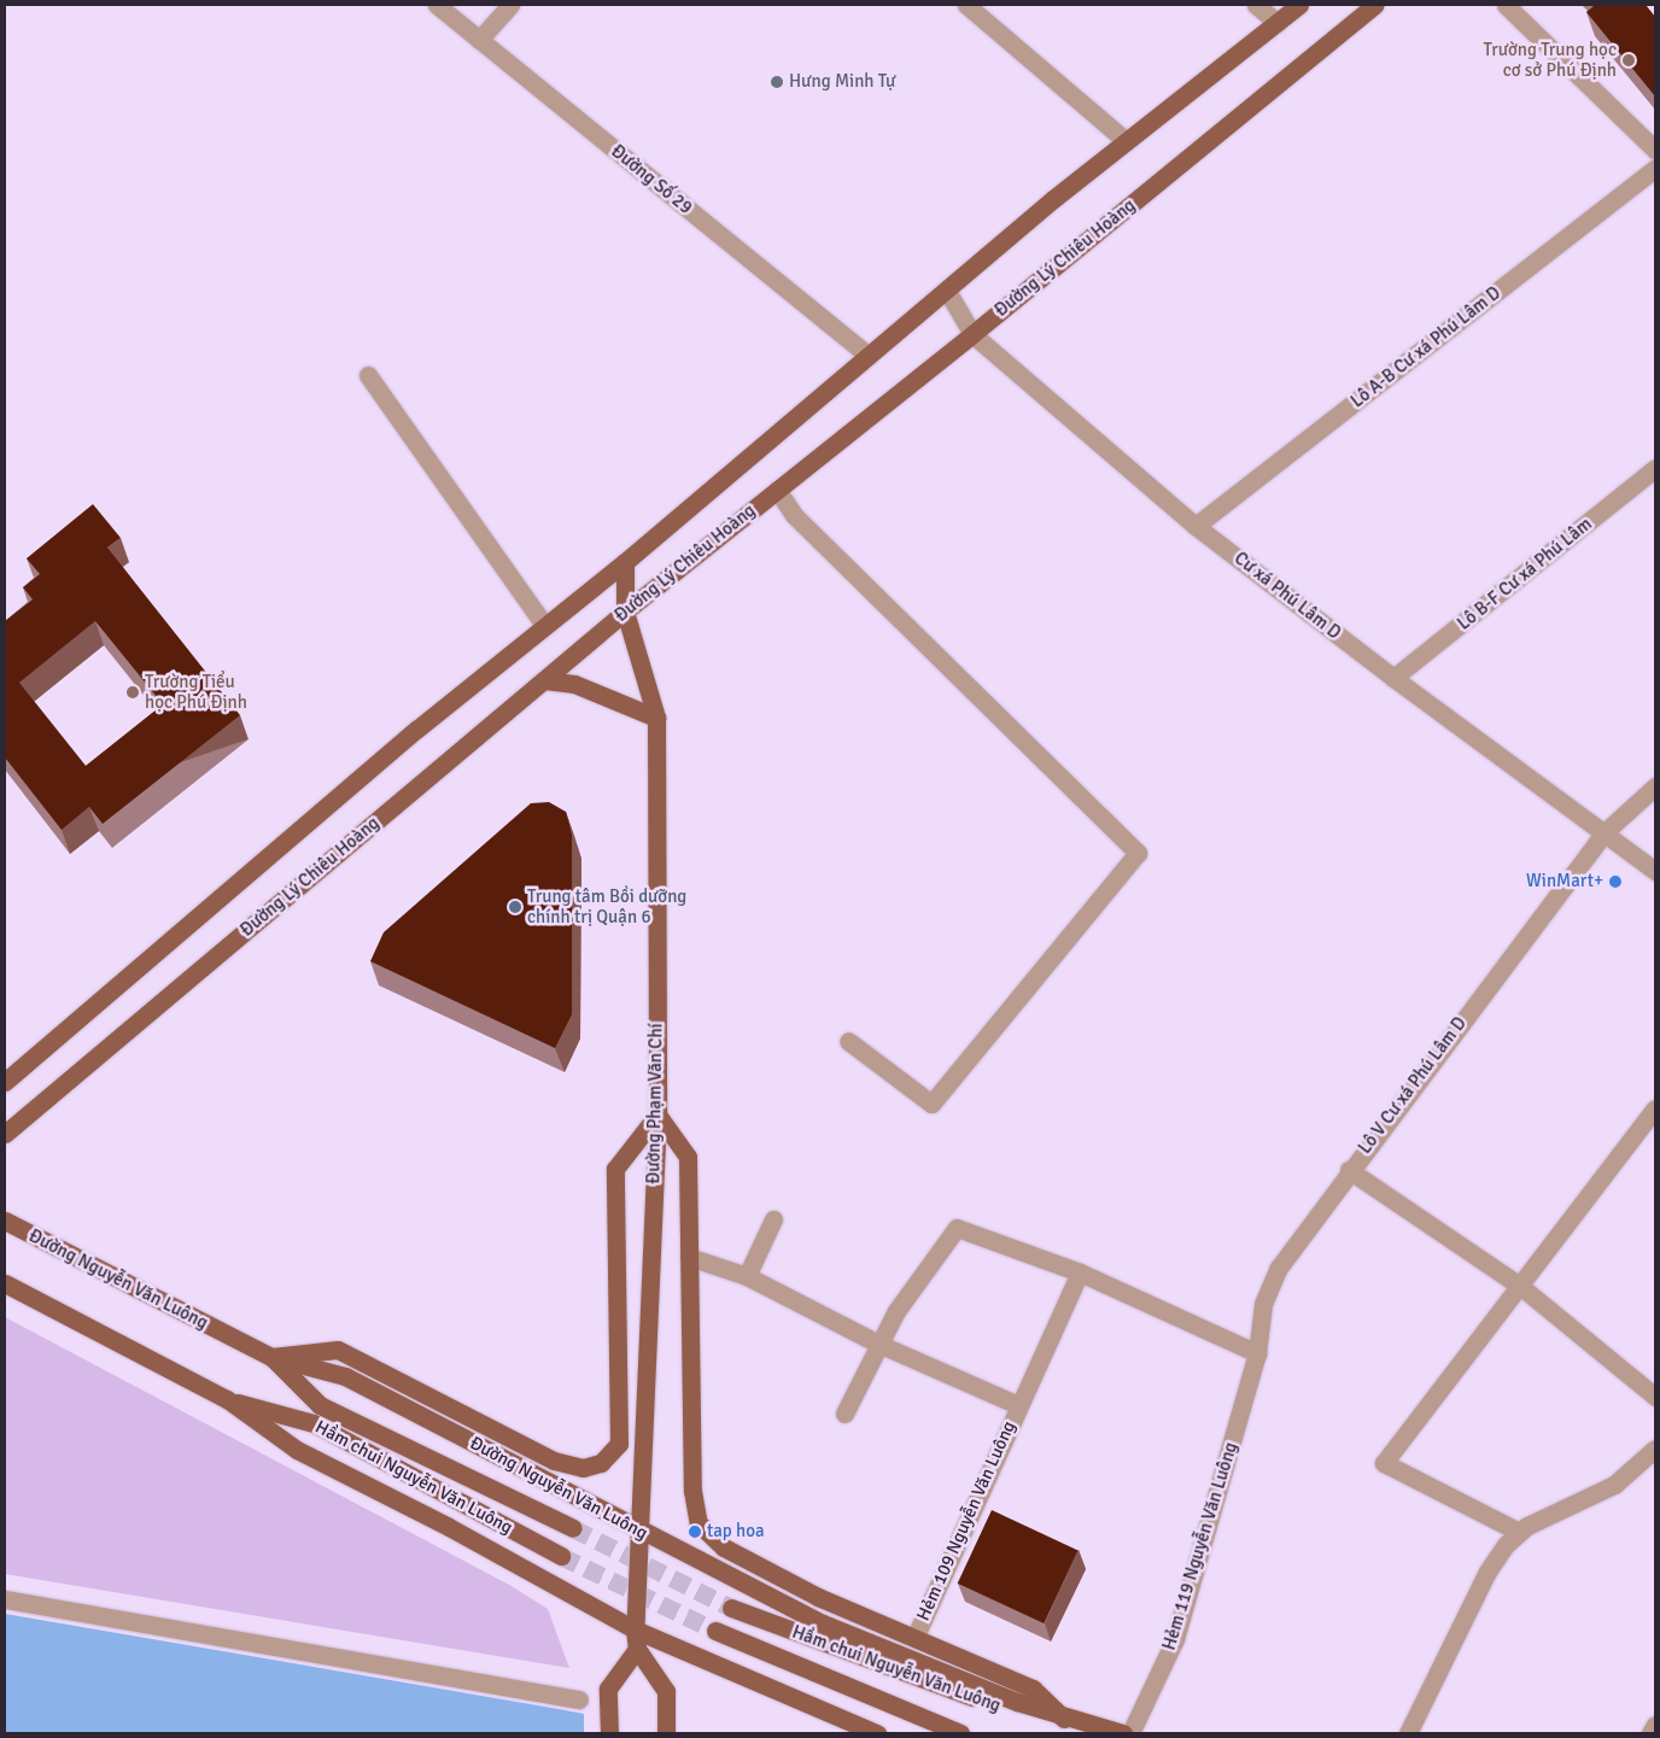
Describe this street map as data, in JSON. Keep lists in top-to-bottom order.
{
  "streets": {
    "main road": [
      "Đường Lý Chiêu Hoàng",
      "Đường Phạm Văn Chí",
      "Đường Nguyễn Văn Luông",
      "Hầm chui Nguyễn Văn Luông"
    ],
    "street": [
      "Đường Số 29",
      "Lô A-B Cư xá Phú Lâm D",
      "Lô B-F Cư xá Phú Lâm",
      "Cư xá Phú Lâm D",
      "Lô V Cư xá Phú Lâm D",
      "Hẻm 109 Nguyễn Văn Luông",
      "Hẻm 119 Nguyễn Văn Luông"
    ]
  },
  "crossings": [
    ["Đường Lý Chiêu Hoàng", "Cư xá Phú Lâm D"],
    ["Đường Lý Chiêu Hoàng", "Đường Phạm Văn Chí"],
    ["Lô A-B Cư xá Phú Lâm D", "Cư xá Phú Lâm D"],
    ["Lô B-F Cư xá Phú Lâm", "Cư xá Phú Lâm D"],
    ["Cư xá Phú Lâm D", "Lô V Cư xá Phú Lâm D"],
    ["Lô V Cư xá Phú Lâm D", "Hẻm 119 Nguyễn Văn Luông"],
    ["Đường Phạm Văn Chí", "Đường Nguyễn Văn Luông"],
    ["Đường Nguyễn Văn Luông", "Hầm chui Nguyễn Văn Luông"]
  ],
  "places": [
    "Trường Trung học cơ sở Phú Định",
    "Hưng Minh Tự",
    "Trường Tiểu học Phú Định",
    "WinMart+",
    "Trung tâm Bồi dưỡng chính trị Quận 6",
    "tap hoa"
  ]
}
